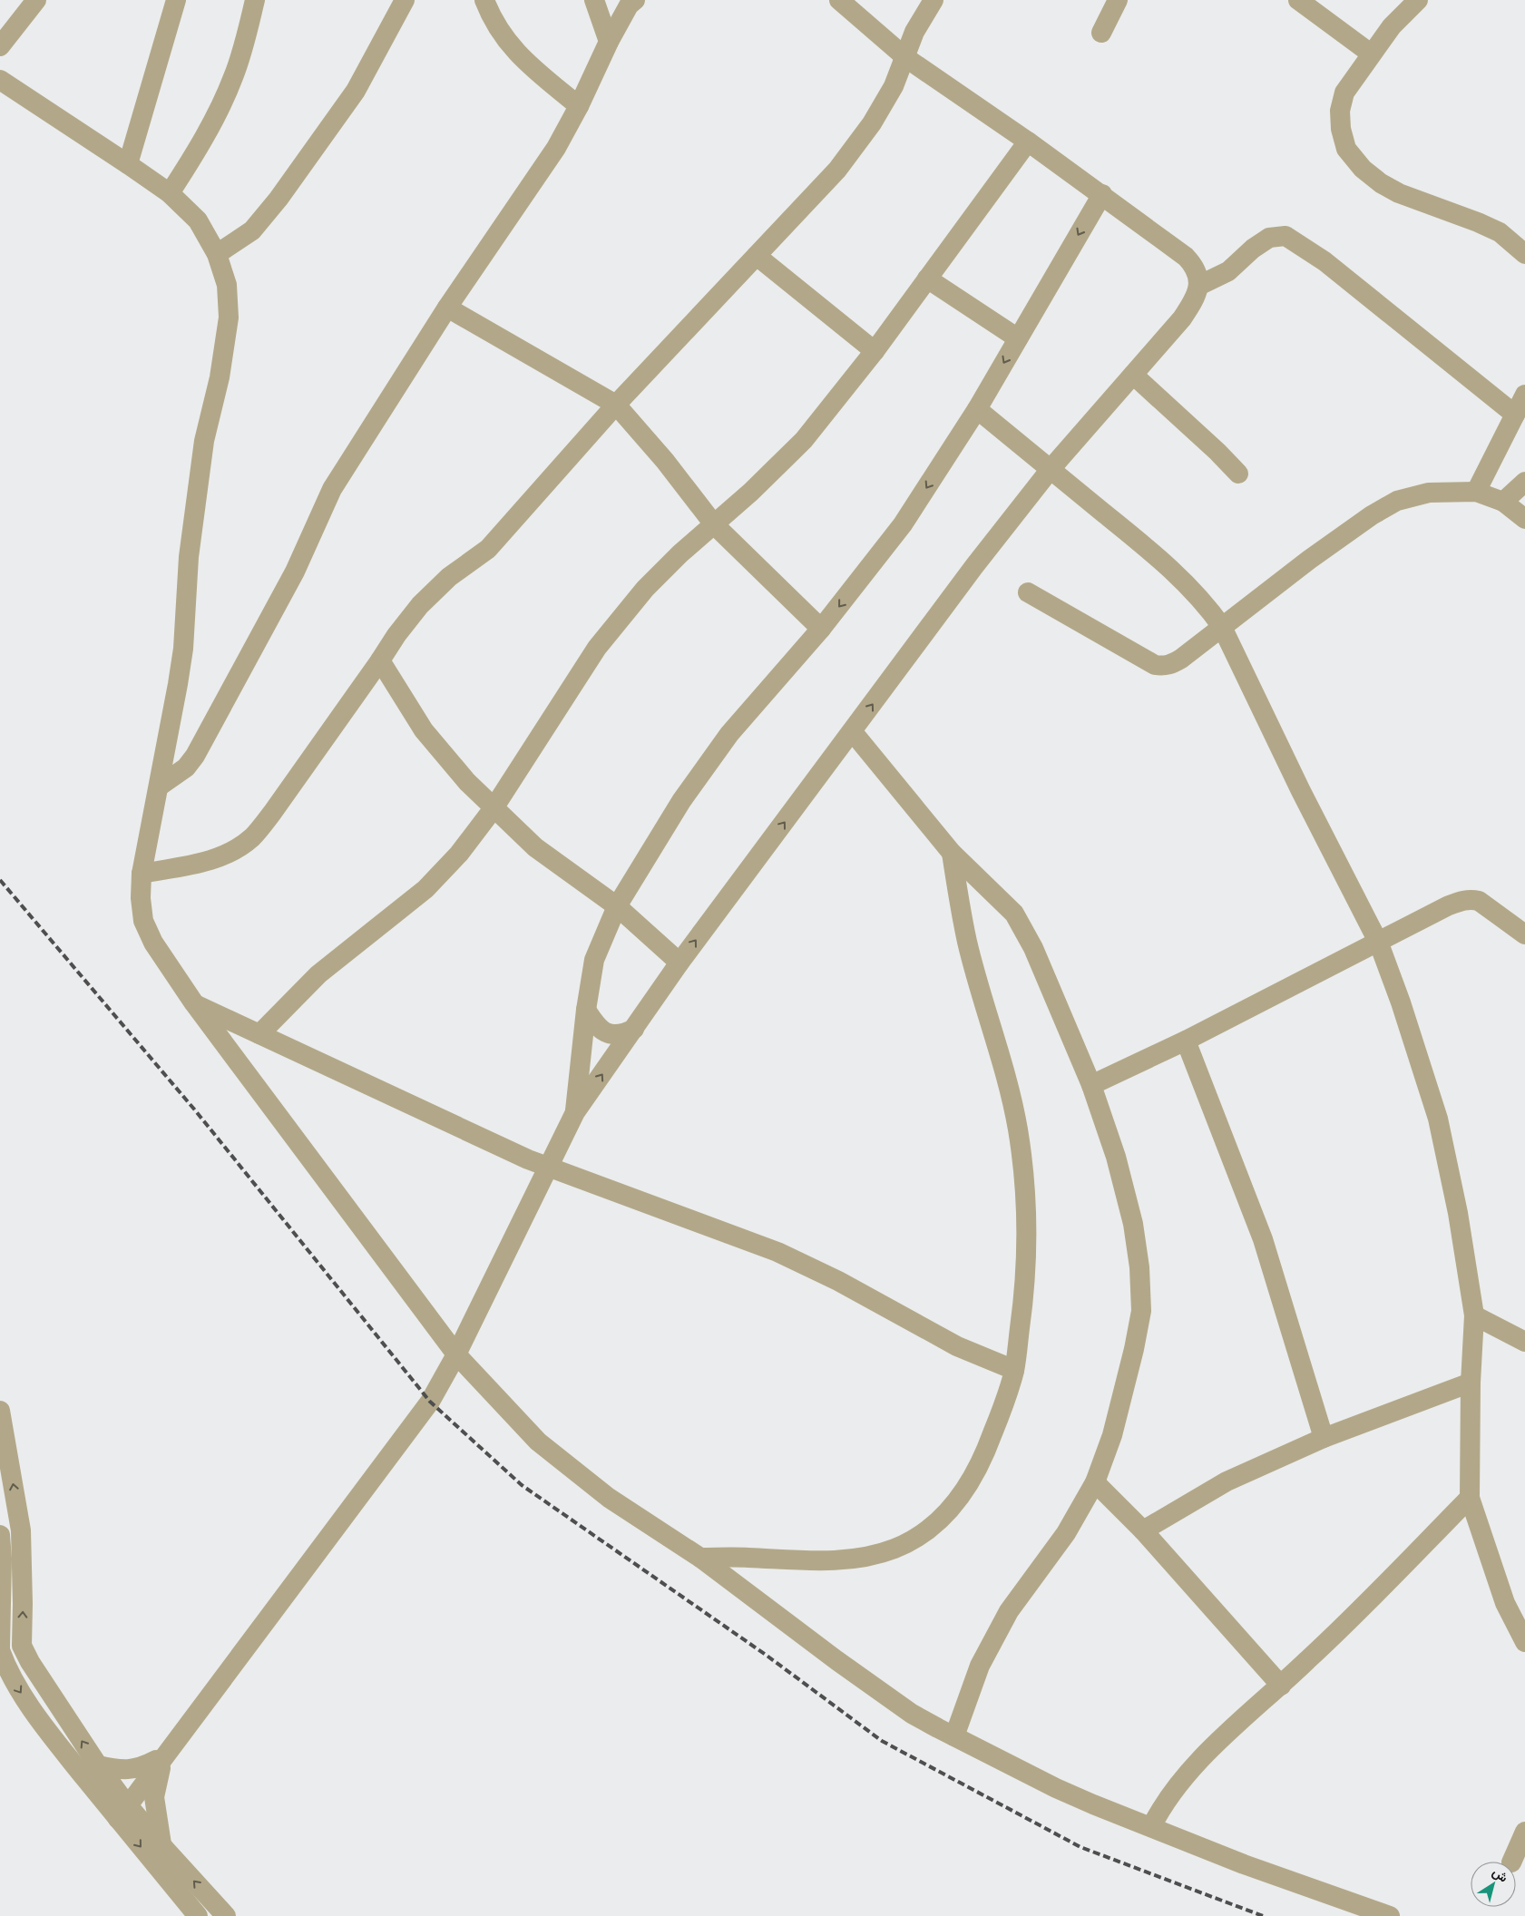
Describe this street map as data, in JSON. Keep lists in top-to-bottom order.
{
  "north": "top right"
}
